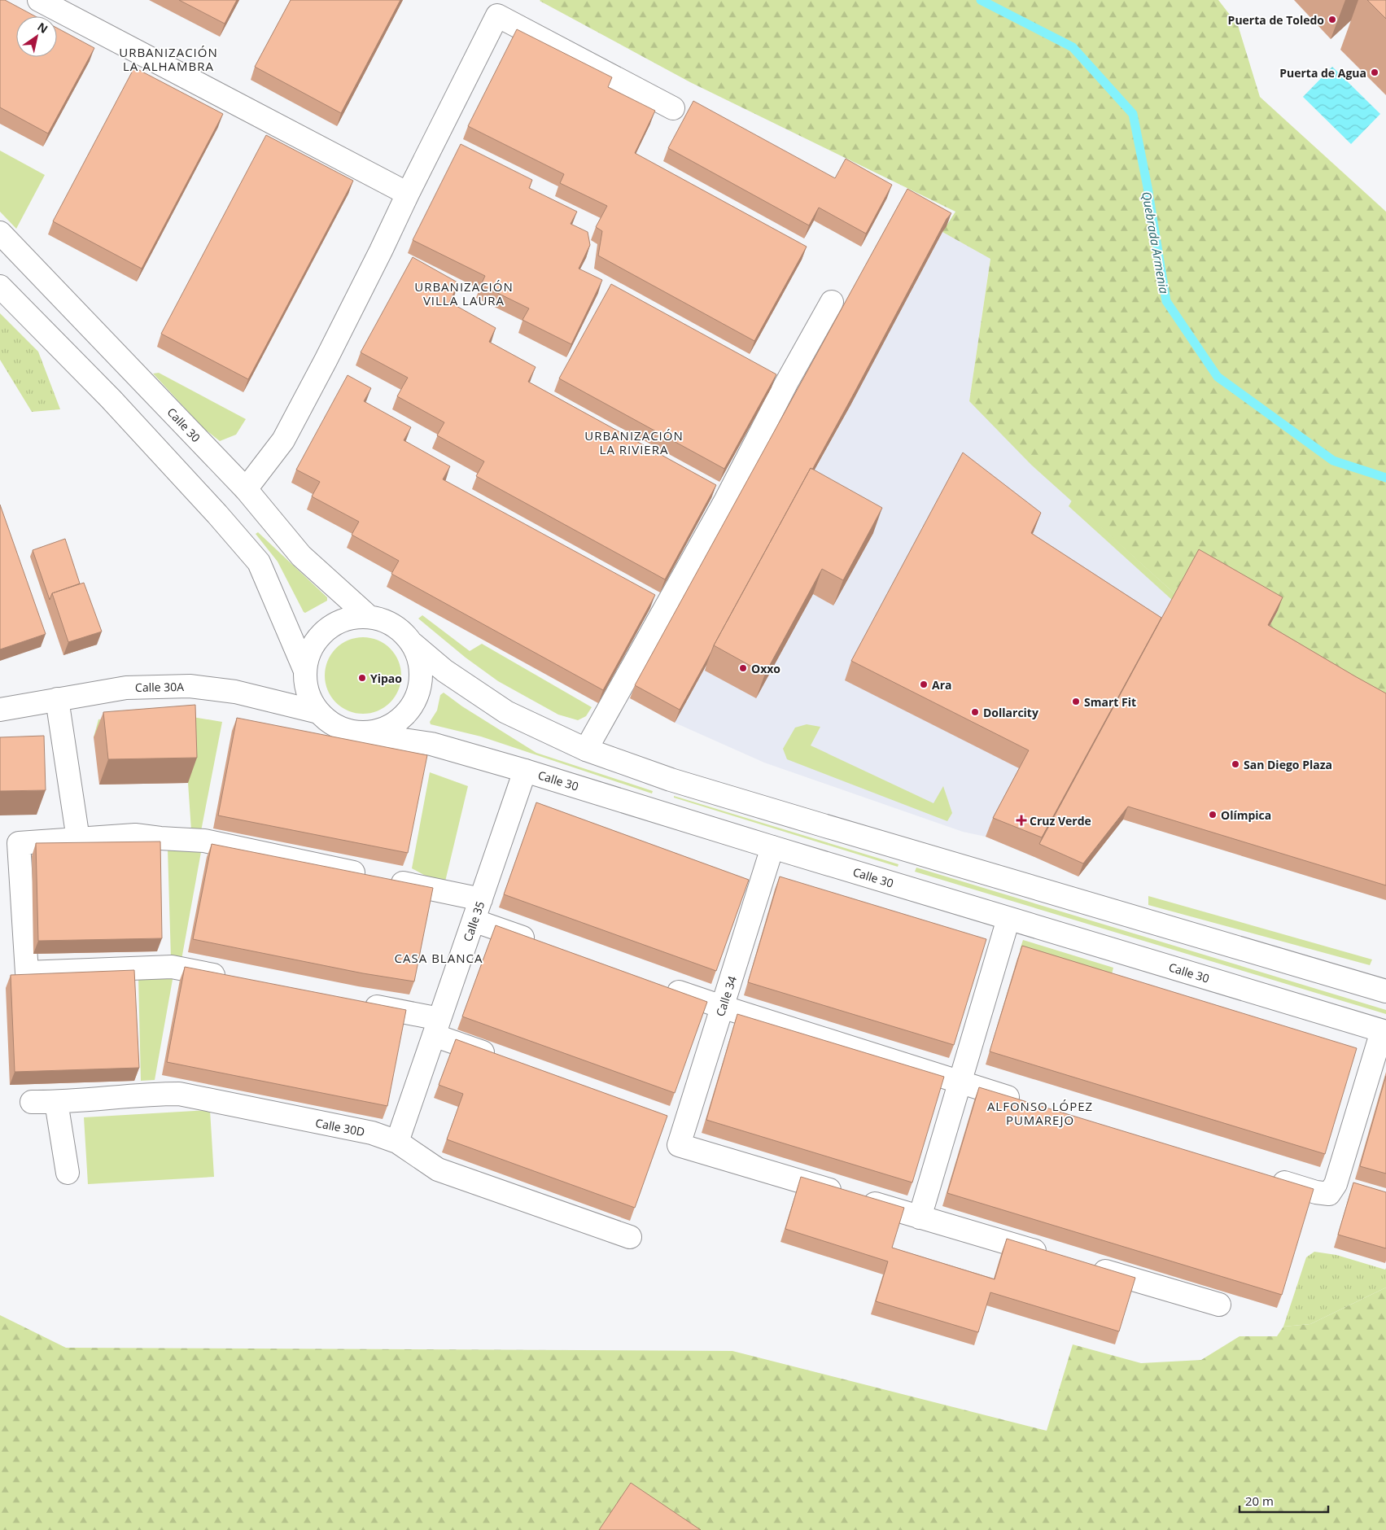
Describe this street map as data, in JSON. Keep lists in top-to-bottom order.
{
  "streets": {
    "street": [
      "Calle 30",
      "Calle 30A",
      "Calle 35",
      "Calle 34",
      "Calle 30D"
    ]
  },
  "crossings": [
    ["Calle 30", "Calle 30A"],
    ["Calle 30", "Calle 35"],
    ["Calle 30", "Calle 34"],
    ["Calle 35", "Calle 30D"]
  ],
  "districts": [
    "URBANIZACIÓN LA ALHAMBRA",
    "URBANIZACIÓN VILLA LAURA",
    "URBANIZACIÓN LA RIVIERA",
    "CASA BLANCA",
    "ALFONSO LÓPEZ PUMAREJO"
  ],
  "water": ["Quebrada Armenia"],
  "places": {
    "other": [
      "Puerta de Toledo",
      "Puerta de Agua",
      "Oxxo",
      "Yipao",
      "Ara",
      "Smart Fit",
      "Dollarcity",
      "San Diego Plaza",
      "Olímpica"
    ],
    "health": ["Cruz Verde"]
  },
  "scale_bar": "20 m",
  "north": "top right"
}
